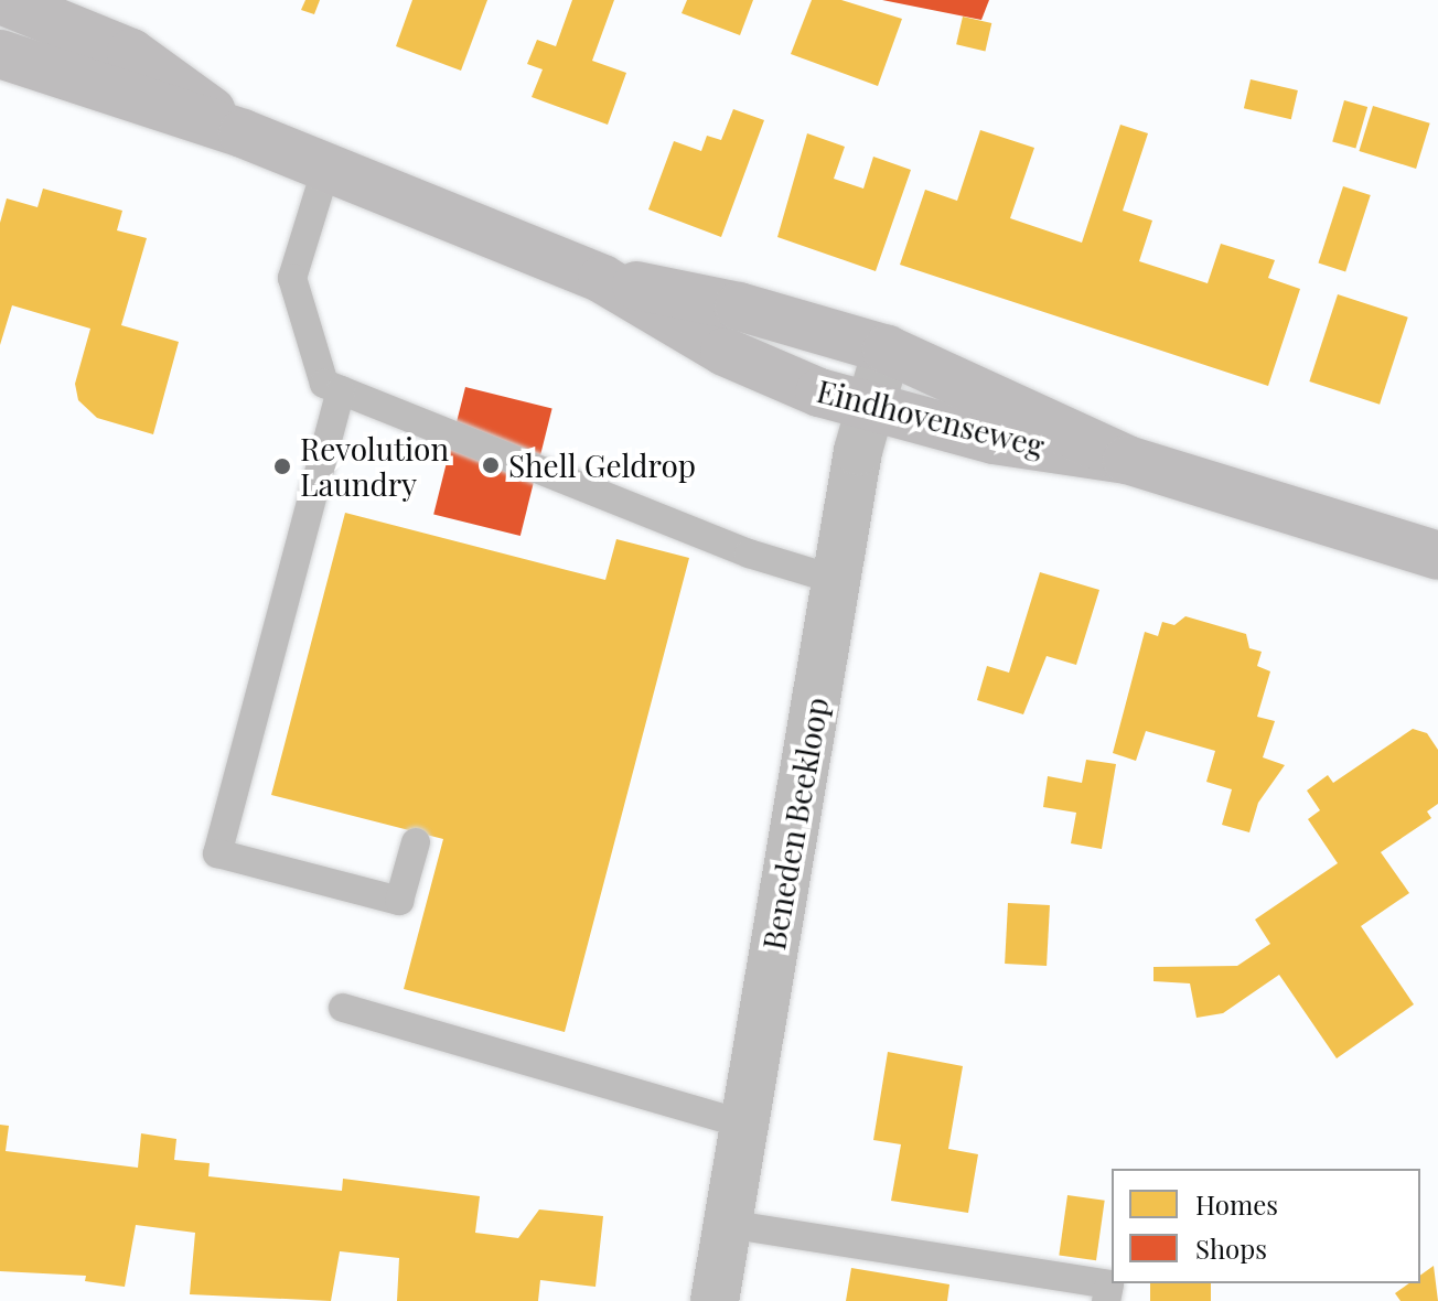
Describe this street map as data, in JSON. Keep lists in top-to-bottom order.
{
  "streets": {
    "main road": ["Eindhovenseweg"],
    "street": ["Beneden Beekloop"]
  },
  "crossings": [
    ["Eindhovenseweg", "Beneden Beekloop"]
  ],
  "places": ["Shell Geldrop", "Revolution Laundry"],
  "legend": ["Homes", "Shops"]
}
